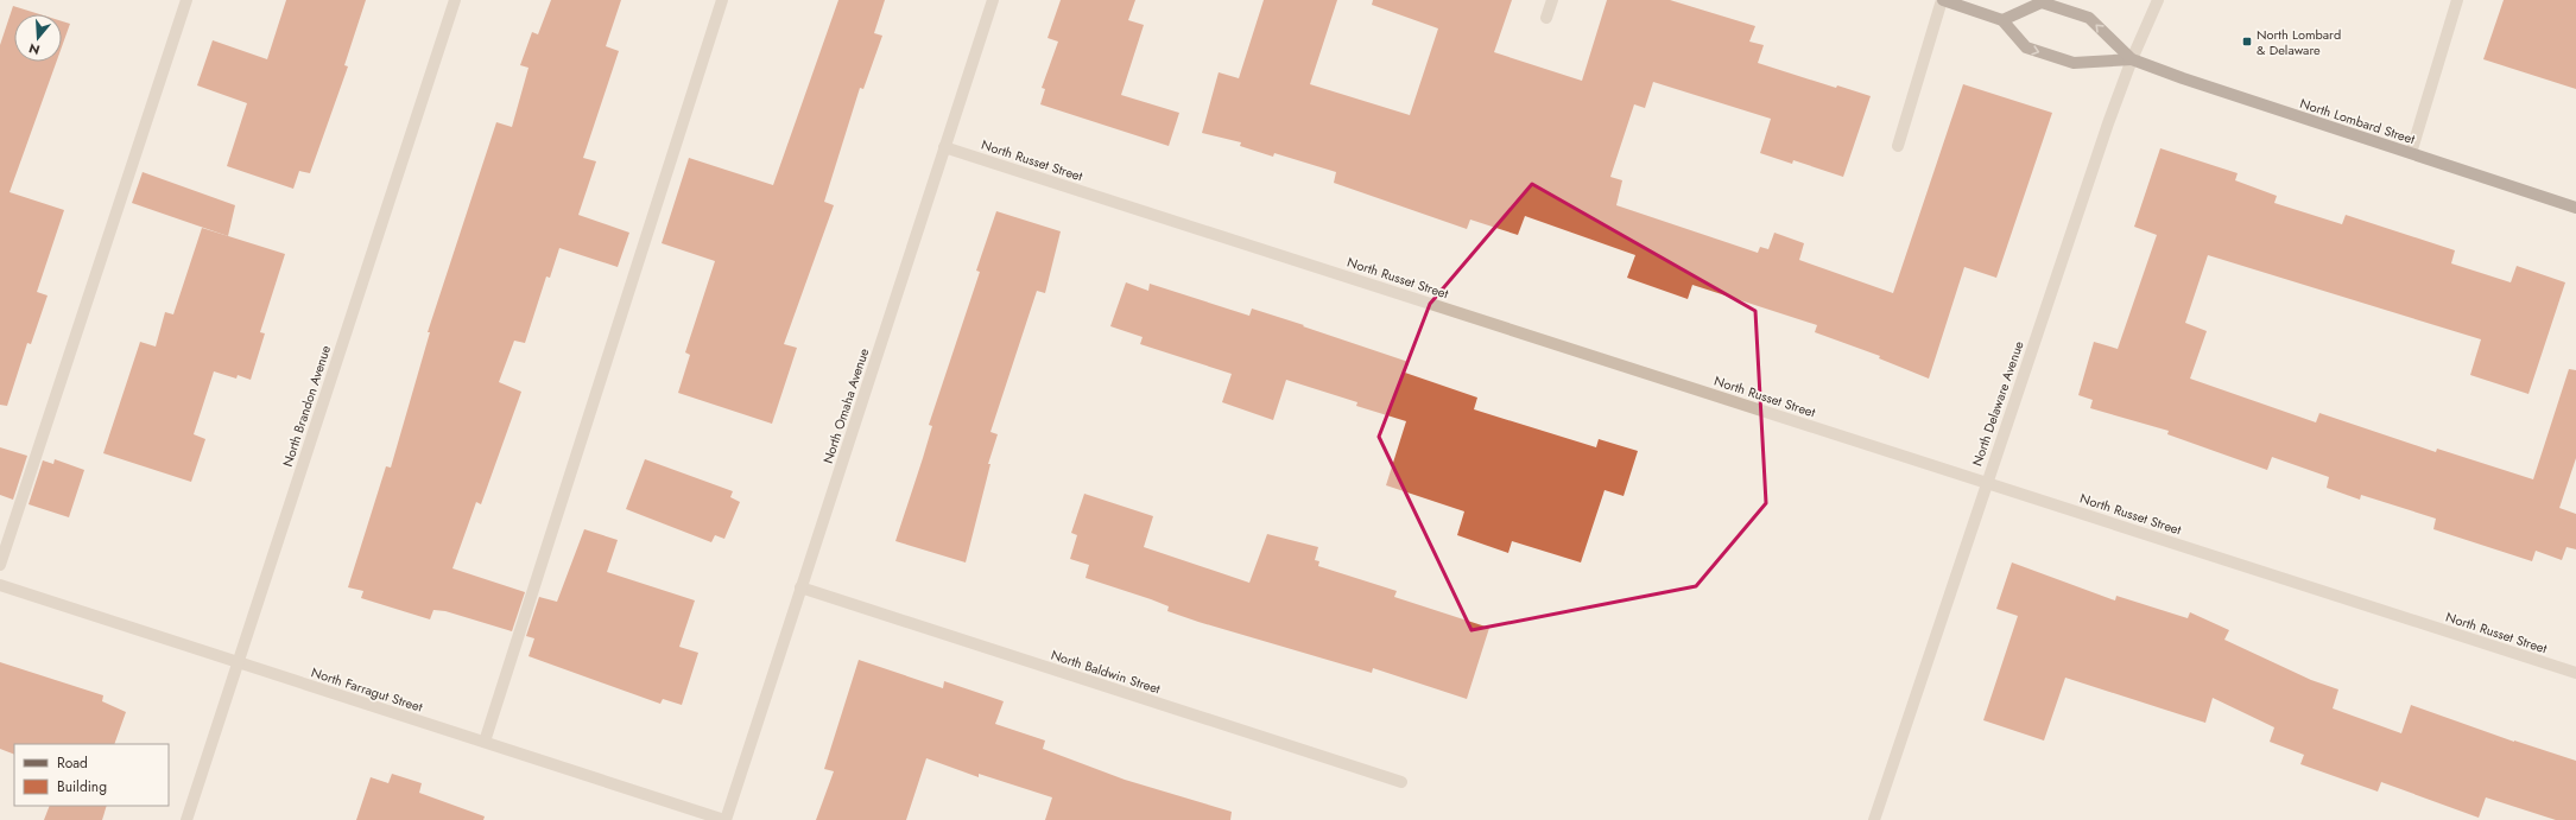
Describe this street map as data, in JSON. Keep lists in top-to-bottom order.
{
  "streets": {
    "main road": ["North Lombard Street"],
    "street": [
      "North Russet Street",
      "North Delaware Avenue",
      "North Brandon Avenue",
      "North Omaha Avenue",
      "North Baldwin Street",
      "North Farragut Street"
    ]
  },
  "crossings": [
    ["North Lombard Street", "North Delaware Avenue"],
    ["North Russet Street", "North Delaware Avenue"],
    ["North Russet Street", "North Omaha Avenue"],
    ["North Brandon Avenue", "North Farragut Street"],
    ["North Omaha Avenue", "North Baldwin Street"],
    ["North Omaha Avenue", "North Farragut Street"]
  ],
  "places": {
    "transit": ["North Lombard & Delaware"]
  },
  "legend": ["Road", "Building"],
  "north": "bottom"
}
